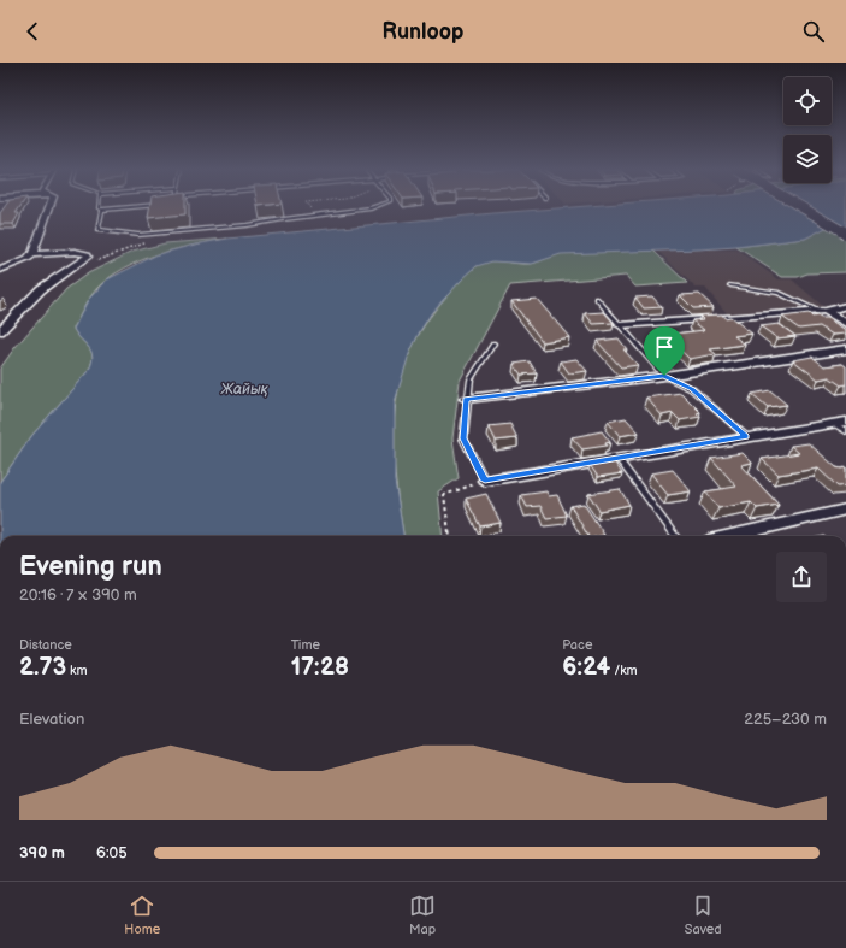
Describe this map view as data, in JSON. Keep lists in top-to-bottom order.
{
  "water": ["Жайық"],
  "page": {
    "header": "Runloop",
    "heading": ["Evening run", "20:16 · 7 × 390 m"],
    "stats": [
      ["Distance", "2.73 km"],
      ["Time", "17:28"],
      ["Pace", "6:24 /km"]
    ],
    "chart": ["Elevation", "225–230 m"],
    "list": [
      {
        "name": "390 m",
        "note": "6:05"
      }
    ],
    "tabs": ["Home", "Map", "Saved"]
  }
}
